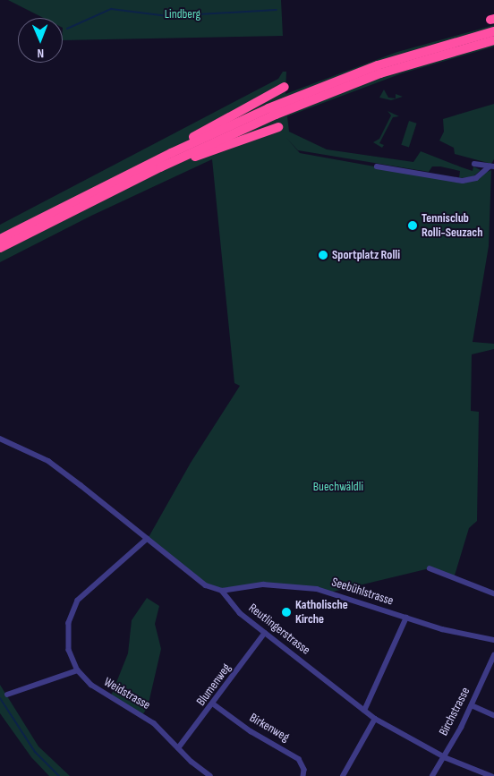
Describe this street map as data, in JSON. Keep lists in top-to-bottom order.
{
  "streets": {
    "street": [
      "Seebühlstrasse",
      "Reutlingerstrasse",
      "Blumenweg",
      "Weidstrasse",
      "Birchstrasse",
      "Birkenweg"
    ]
  },
  "crossings": [
    ["Seebühlstrasse", "Reutlingerstrasse"],
    ["Reutlingerstrasse", "Blumenweg"],
    ["Reutlingerstrasse", "Weidstrasse"],
    ["Reutlingerstrasse", "Birchstrasse"],
    ["Blumenweg", "Weidstrasse"],
    ["Blumenweg", "Birkenweg"]
  ],
  "parks": ["Lindberg", "Buechwäldli"],
  "places": ["Tennisclub Rolli-Seuzach", "Sportplatz Rolli", "Katholische Kirche"],
  "north": "bottom"
}
